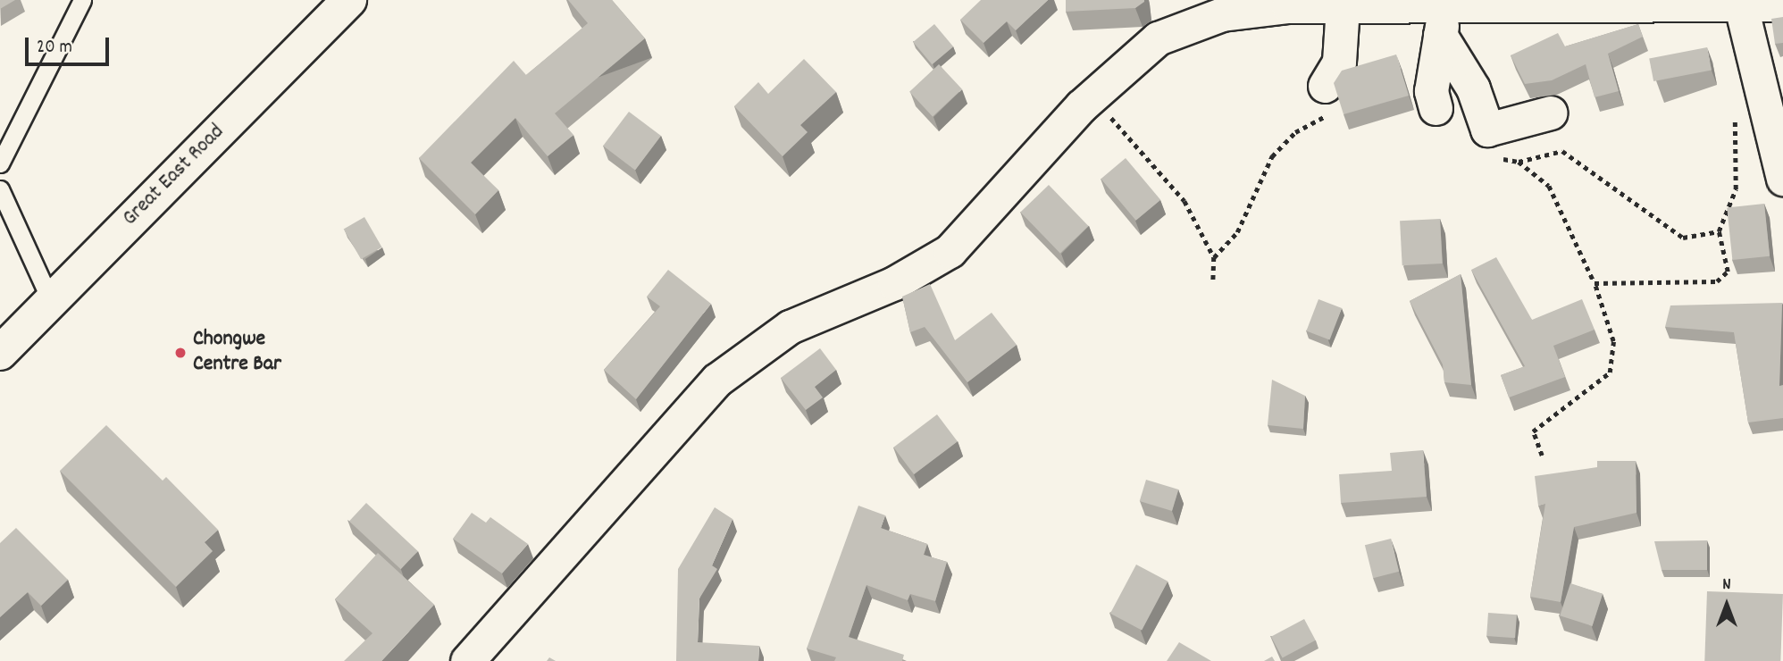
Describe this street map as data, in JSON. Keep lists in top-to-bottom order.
{
  "streets": {
    "highway": ["Great East Road"]
  },
  "places": ["Chongwe Centre Bar"],
  "scale_bar": "20 m",
  "north": "top"
}
